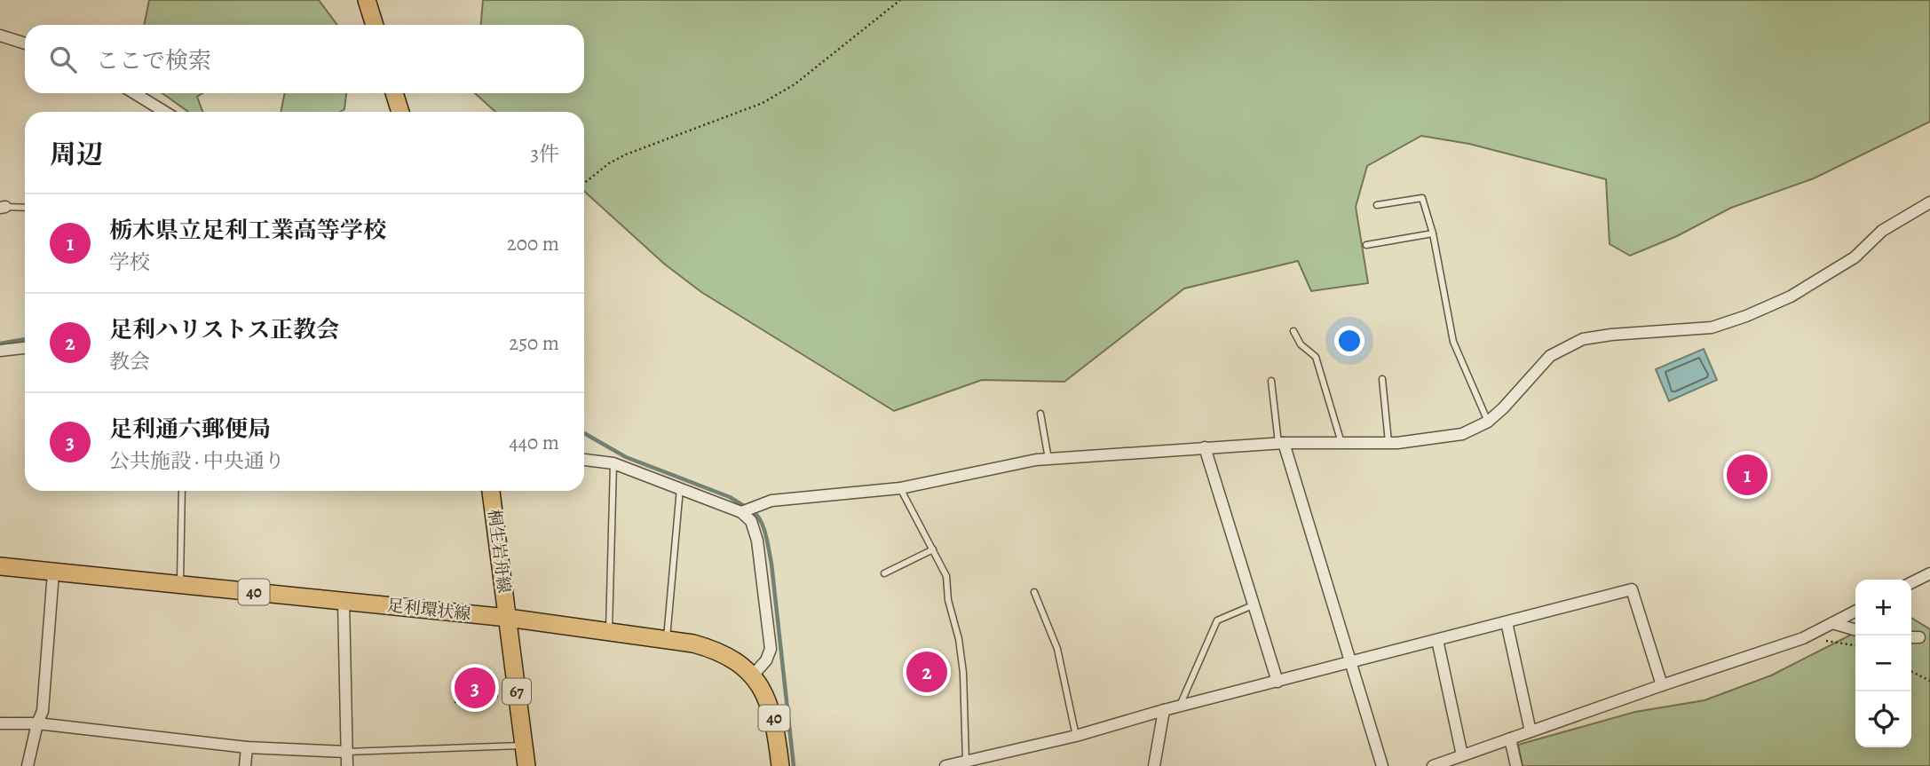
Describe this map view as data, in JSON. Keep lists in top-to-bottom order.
{
  "streets": {
    "main road": [
      "桐生岩舟線",
      "40",
      "足利環状線",
      "67"
    ]
  },
  "crossings": [
    ["桐生岩舟線", "足利環状線"],
    ["桐生岩舟線", "67"],
    ["足利環状線", "67"]
  ],
  "page": {
    "search": "ここで検索",
    "heading": ["周辺", "3件"],
    "list": [
      {
        "mark": "1",
        "name": "栃木県立足利工業高等学校",
        "note": "学校",
        "value": "200 m"
      },
      {
        "mark": "2",
        "name": "足利ハリストス正教会",
        "note": "教会",
        "value": "250 m"
      },
      {
        "mark": "3",
        "name": "足利通六郵便局",
        "note": "公共施設 · 中央通り",
        "value": "440 m"
      }
    ],
    "pins": ["1", "2", "3"],
    "map_buttons": ["+", "−"]
  }
}
